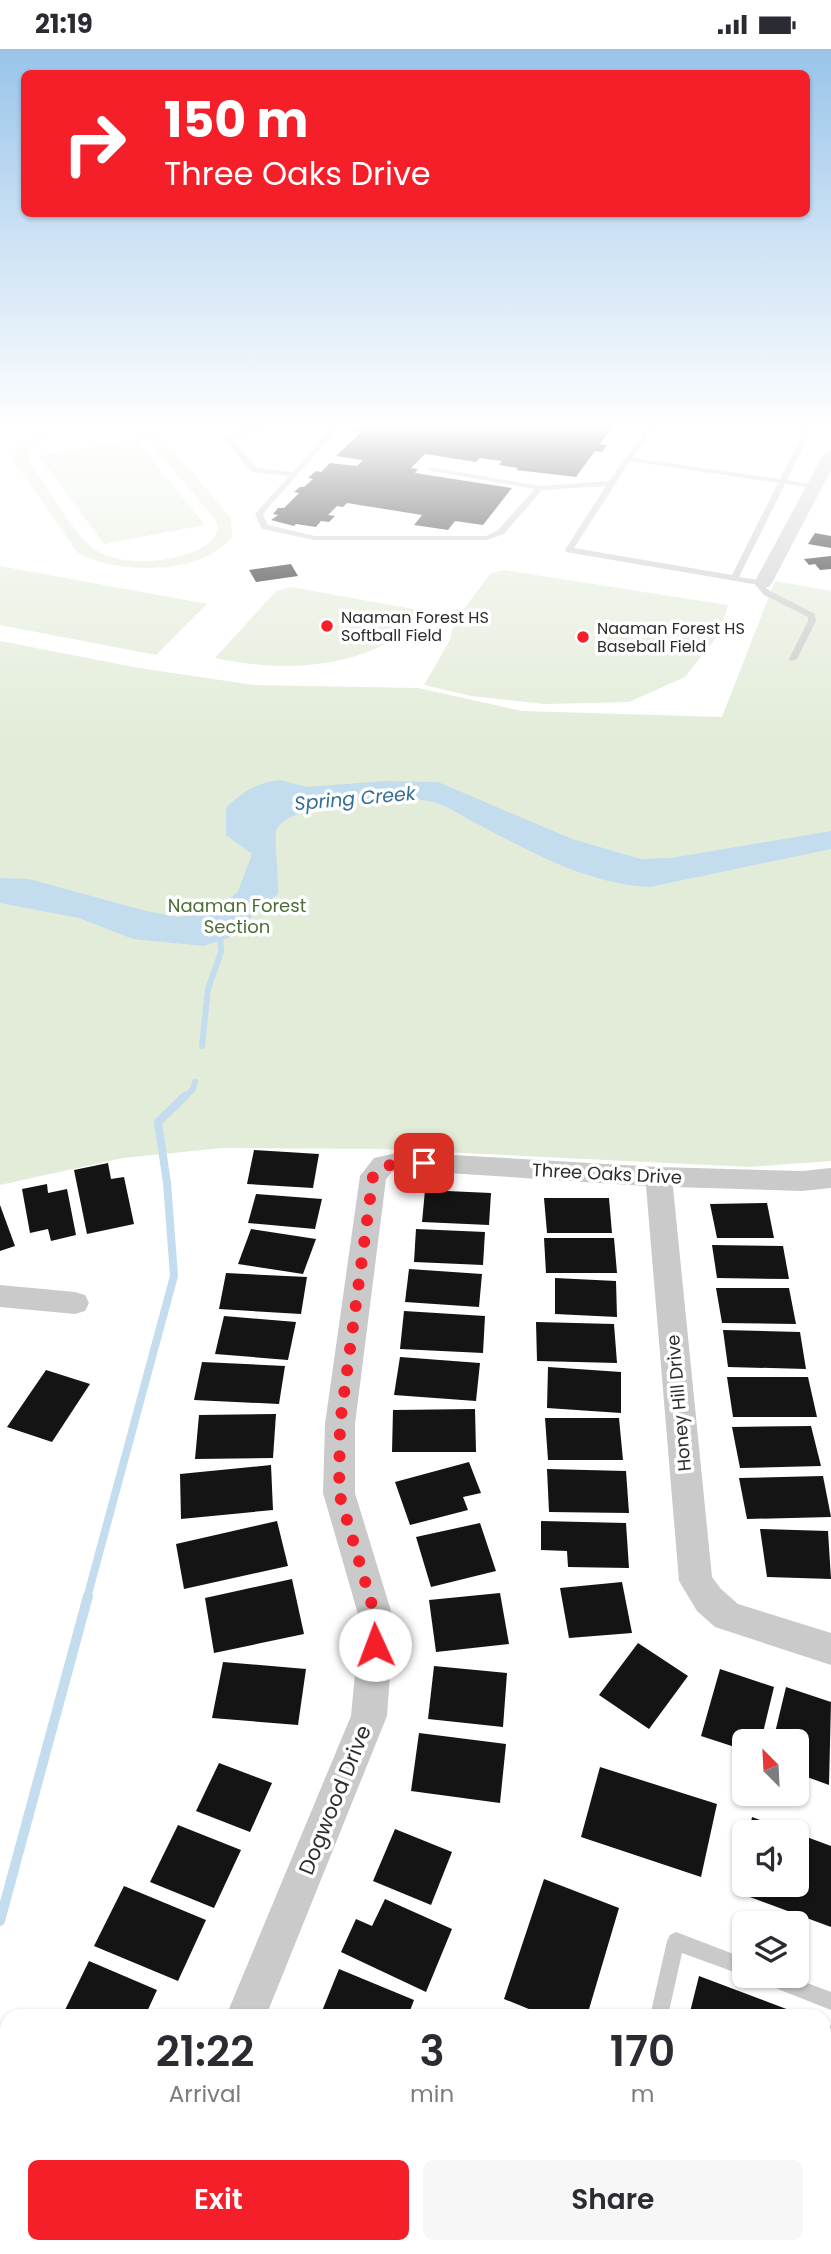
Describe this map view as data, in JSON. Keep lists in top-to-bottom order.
{
  "streets": {
    "street": ["Three Oaks Drive", "Honey Hill Drive", "Dogwood Drive"]
  },
  "crossings": [
    ["Three Oaks Drive", "Honey Hill Drive"],
    ["Three Oaks Drive", "Dogwood Drive"]
  ],
  "water": ["Spring Creek"],
  "parks": ["Naaman Forest Section"],
  "places": ["Naaman Forest HS Softball Field", "Naaman Forest HS Baseball Field"],
  "north": "top left",
  "page": {
    "status": "21:19",
    "turn": ["150 m", "Three Oaks Drive"],
    "eta": [
      "21:22",
      "Arrival",
      "3",
      "min",
      "170",
      "m"
    ],
    "buttons": ["Exit", "Share"]
  }
}
